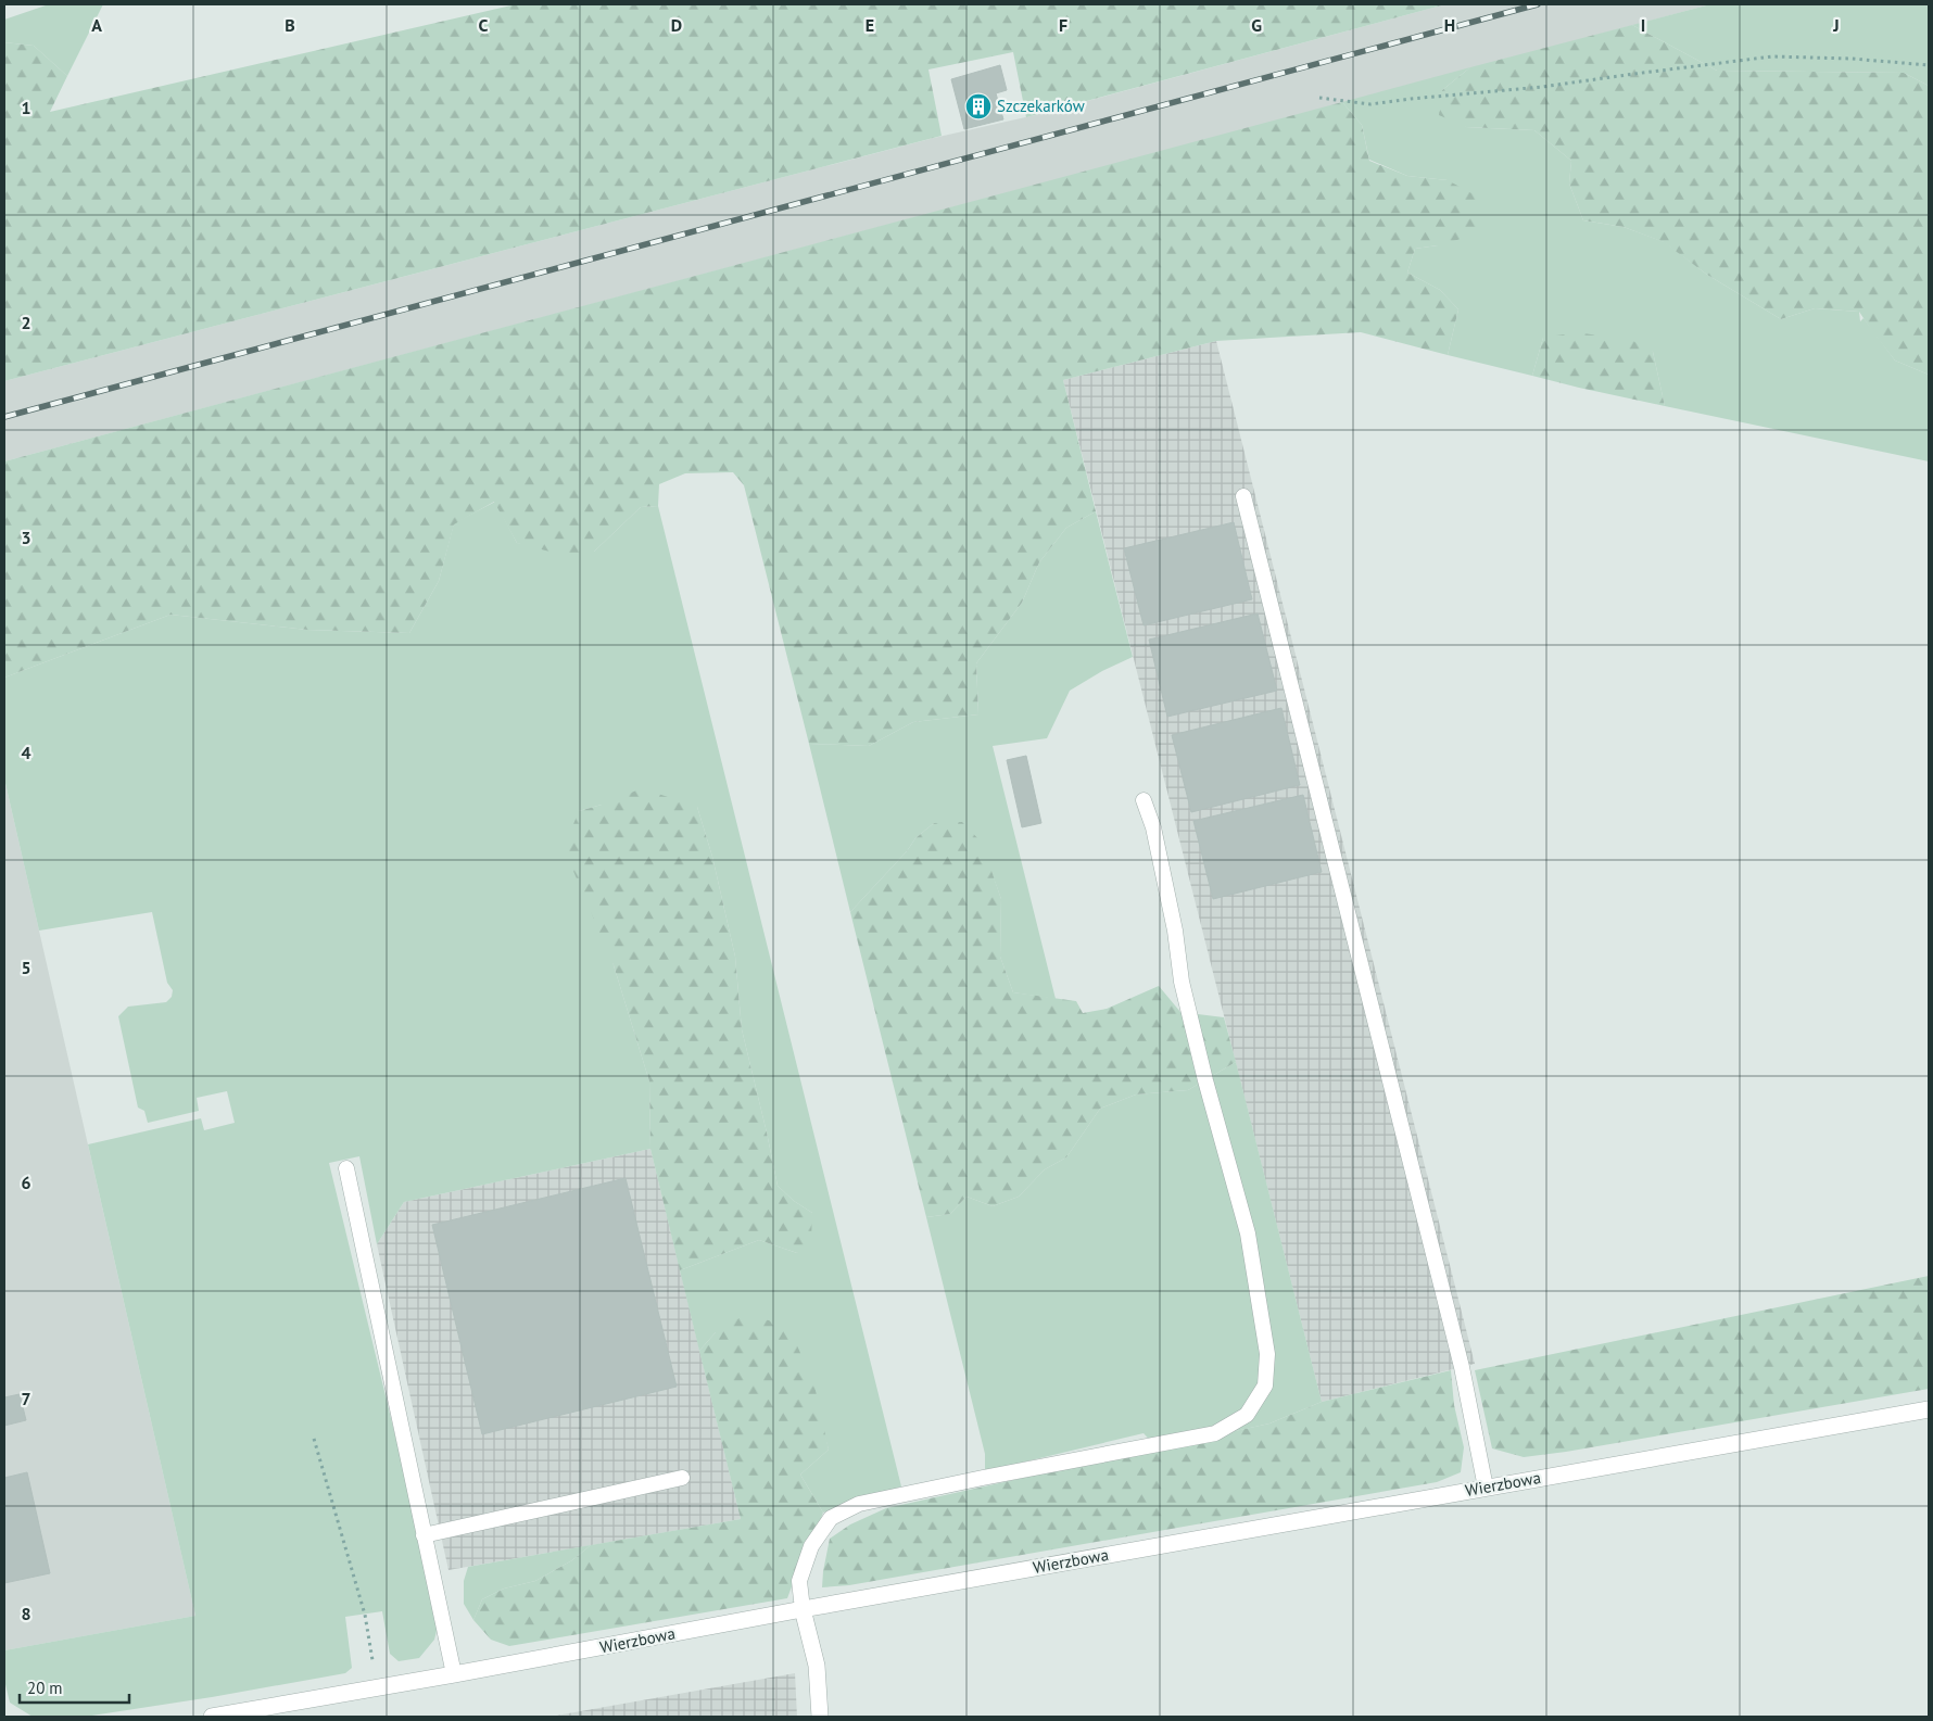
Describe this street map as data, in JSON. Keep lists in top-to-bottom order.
{
  "streets": {
    "street": ["Wierzbowa"]
  },
  "places": {
    "building": ["Szczekarków"]
  },
  "scale_bar": "20 m",
  "grid": {
    "columns": [
      "A",
      "B",
      "C",
      "D",
      "E",
      "F",
      "G",
      "H",
      "I",
      "J"
    ],
    "rows": [
      "1",
      "2",
      "3",
      "4",
      "5",
      "6",
      "7",
      "8"
    ]
  }
}
